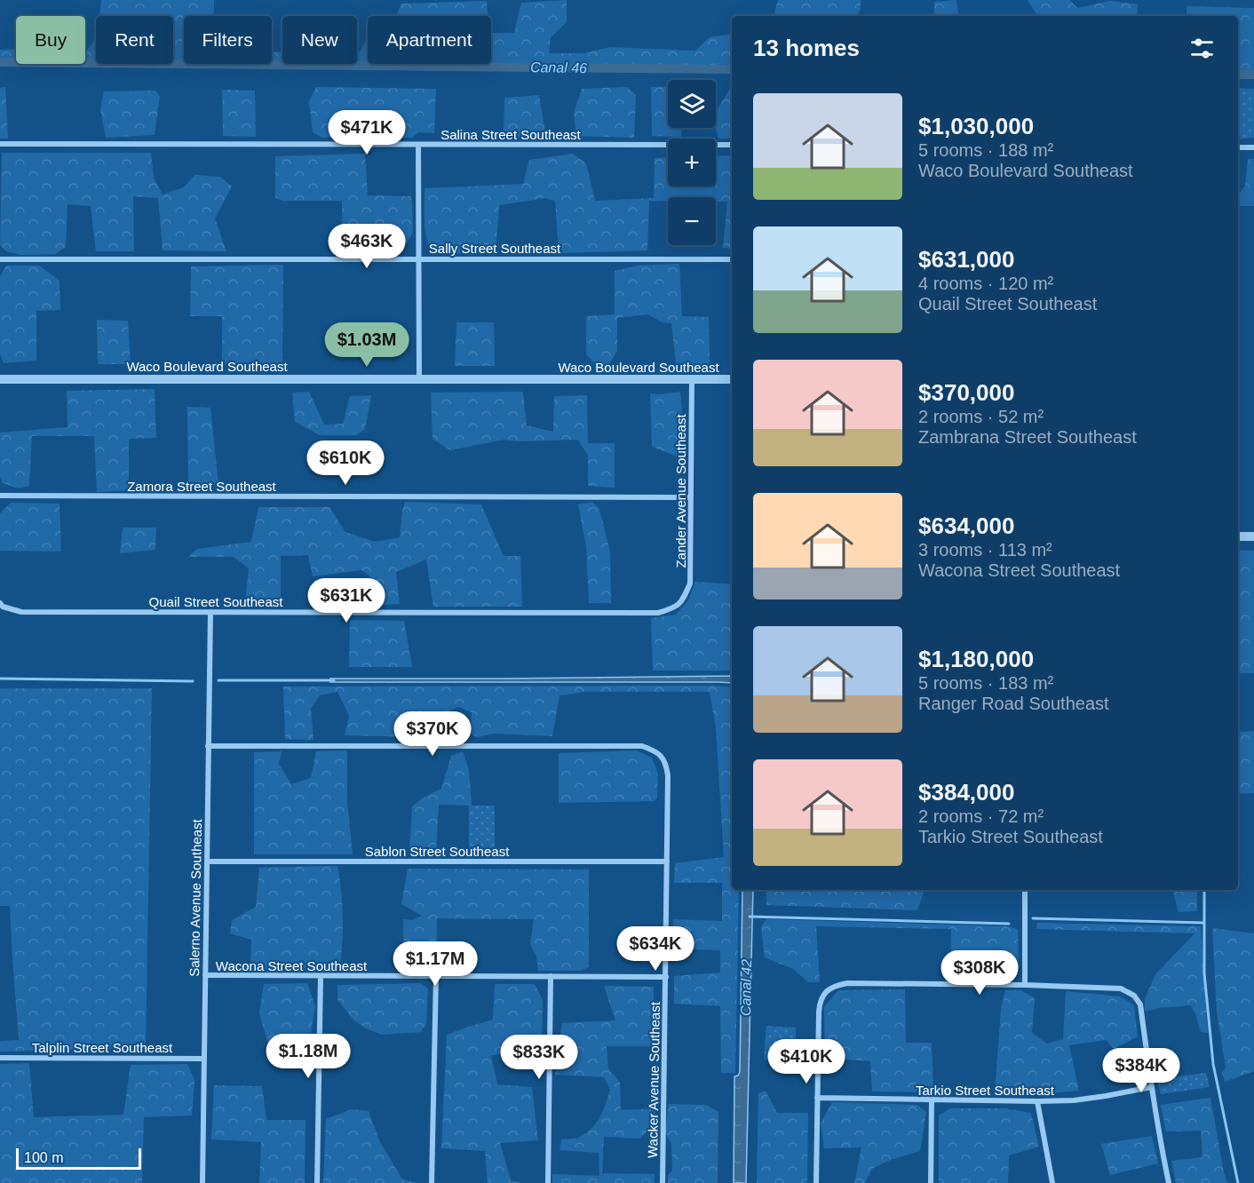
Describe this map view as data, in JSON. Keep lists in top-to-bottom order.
{
  "streets": {
    "street": [
      "Salina Street Southeast",
      "Sally Street Southeast",
      "Waco Boulevard Southeast",
      "Zamora Street Southeast",
      "Zander Avenue Southeast",
      "Quail Street Southeast",
      "Sablon Street Southeast",
      "Salerno Avenue Southeast",
      "Wacona Street Southeast",
      "Talplin Street Southeast",
      "Wacker Avenue Southeast",
      "Tarkio Street Southeast"
    ]
  },
  "crossings": [
    ["Waco Boulevard Southeast", "Zander Avenue Southeast"],
    ["Zamora Street Southeast", "Zander Avenue Southeast"],
    ["Zander Avenue Southeast", "Quail Street Southeast"],
    ["Quail Street Southeast", "Salerno Avenue Southeast"],
    ["Sablon Street Southeast", "Salerno Avenue Southeast"],
    ["Sablon Street Southeast", "Wacker Avenue Southeast"],
    ["Salerno Avenue Southeast", "Wacona Street Southeast"],
    ["Salerno Avenue Southeast", "Talplin Street Southeast"],
    ["Salerno Avenue Southeast", "Wacker Avenue Southeast"],
    ["Wacona Street Southeast", "Wacker Avenue Southeast"]
  ],
  "water": ["Canal 46", "Canal 42"],
  "scale_bar": "100 m",
  "page": {
    "chip": [
      "Buy",
      "Rent",
      "Filters",
      "New",
      "Apartment"
    ],
    "heading": "13 homes",
    "map_buttons": ["+", "−"],
    "list": [
      {
        "name": "$1,030,000",
        "note": "5 rooms · 188 m² · Waco Boulevard Southeast"
      },
      {
        "name": "$631,000",
        "note": "4 rooms · 120 m² · Quail Street Southeast"
      },
      {
        "name": "$370,000",
        "note": "2 rooms · 52 m² · Zambrana Street Southeast"
      },
      {
        "name": "$634,000",
        "note": "3 rooms · 113 m² · Wacona Street Southeast"
      },
      {
        "name": "$1,180,000",
        "note": "5 rooms · 183 m² · Ranger Road Southeast"
      },
      {
        "name": "$384,000",
        "note": "2 rooms · 72 m² · Tarkio Street Southeast"
      }
    ],
    "price": [
      "$471K",
      "$463K",
      "$1.03M",
      "$610K",
      "$631K",
      "$370K",
      "$634K",
      "$1.17M",
      "$308K",
      "$1.18M",
      "$833K",
      "$410K",
      "$384K"
    ],
    "scale": "100 m"
  }
}
